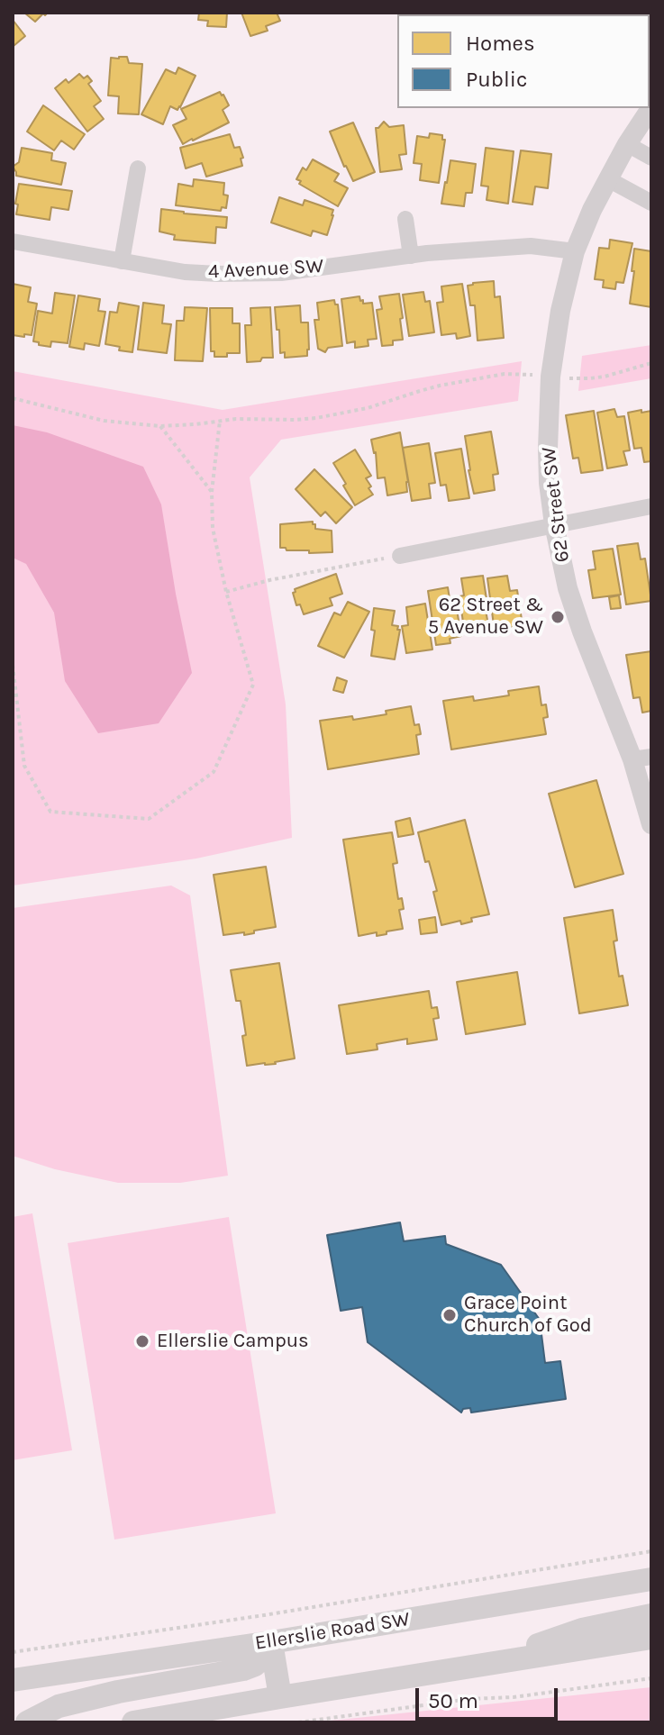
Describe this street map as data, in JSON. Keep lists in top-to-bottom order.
{
  "streets": {
    "main road": ["Ellerslie Road SW"],
    "street": ["4 Avenue SW", "62 Street SW"]
  },
  "crossings": [
    ["4 Avenue SW", "62 Street SW"]
  ],
  "places": ["62 Street & 5 Avenue SW", "Grace Point Church of God", "Ellerslie Campus"],
  "legend": ["Homes", "Public"],
  "scale_bar": "50 m"
}
